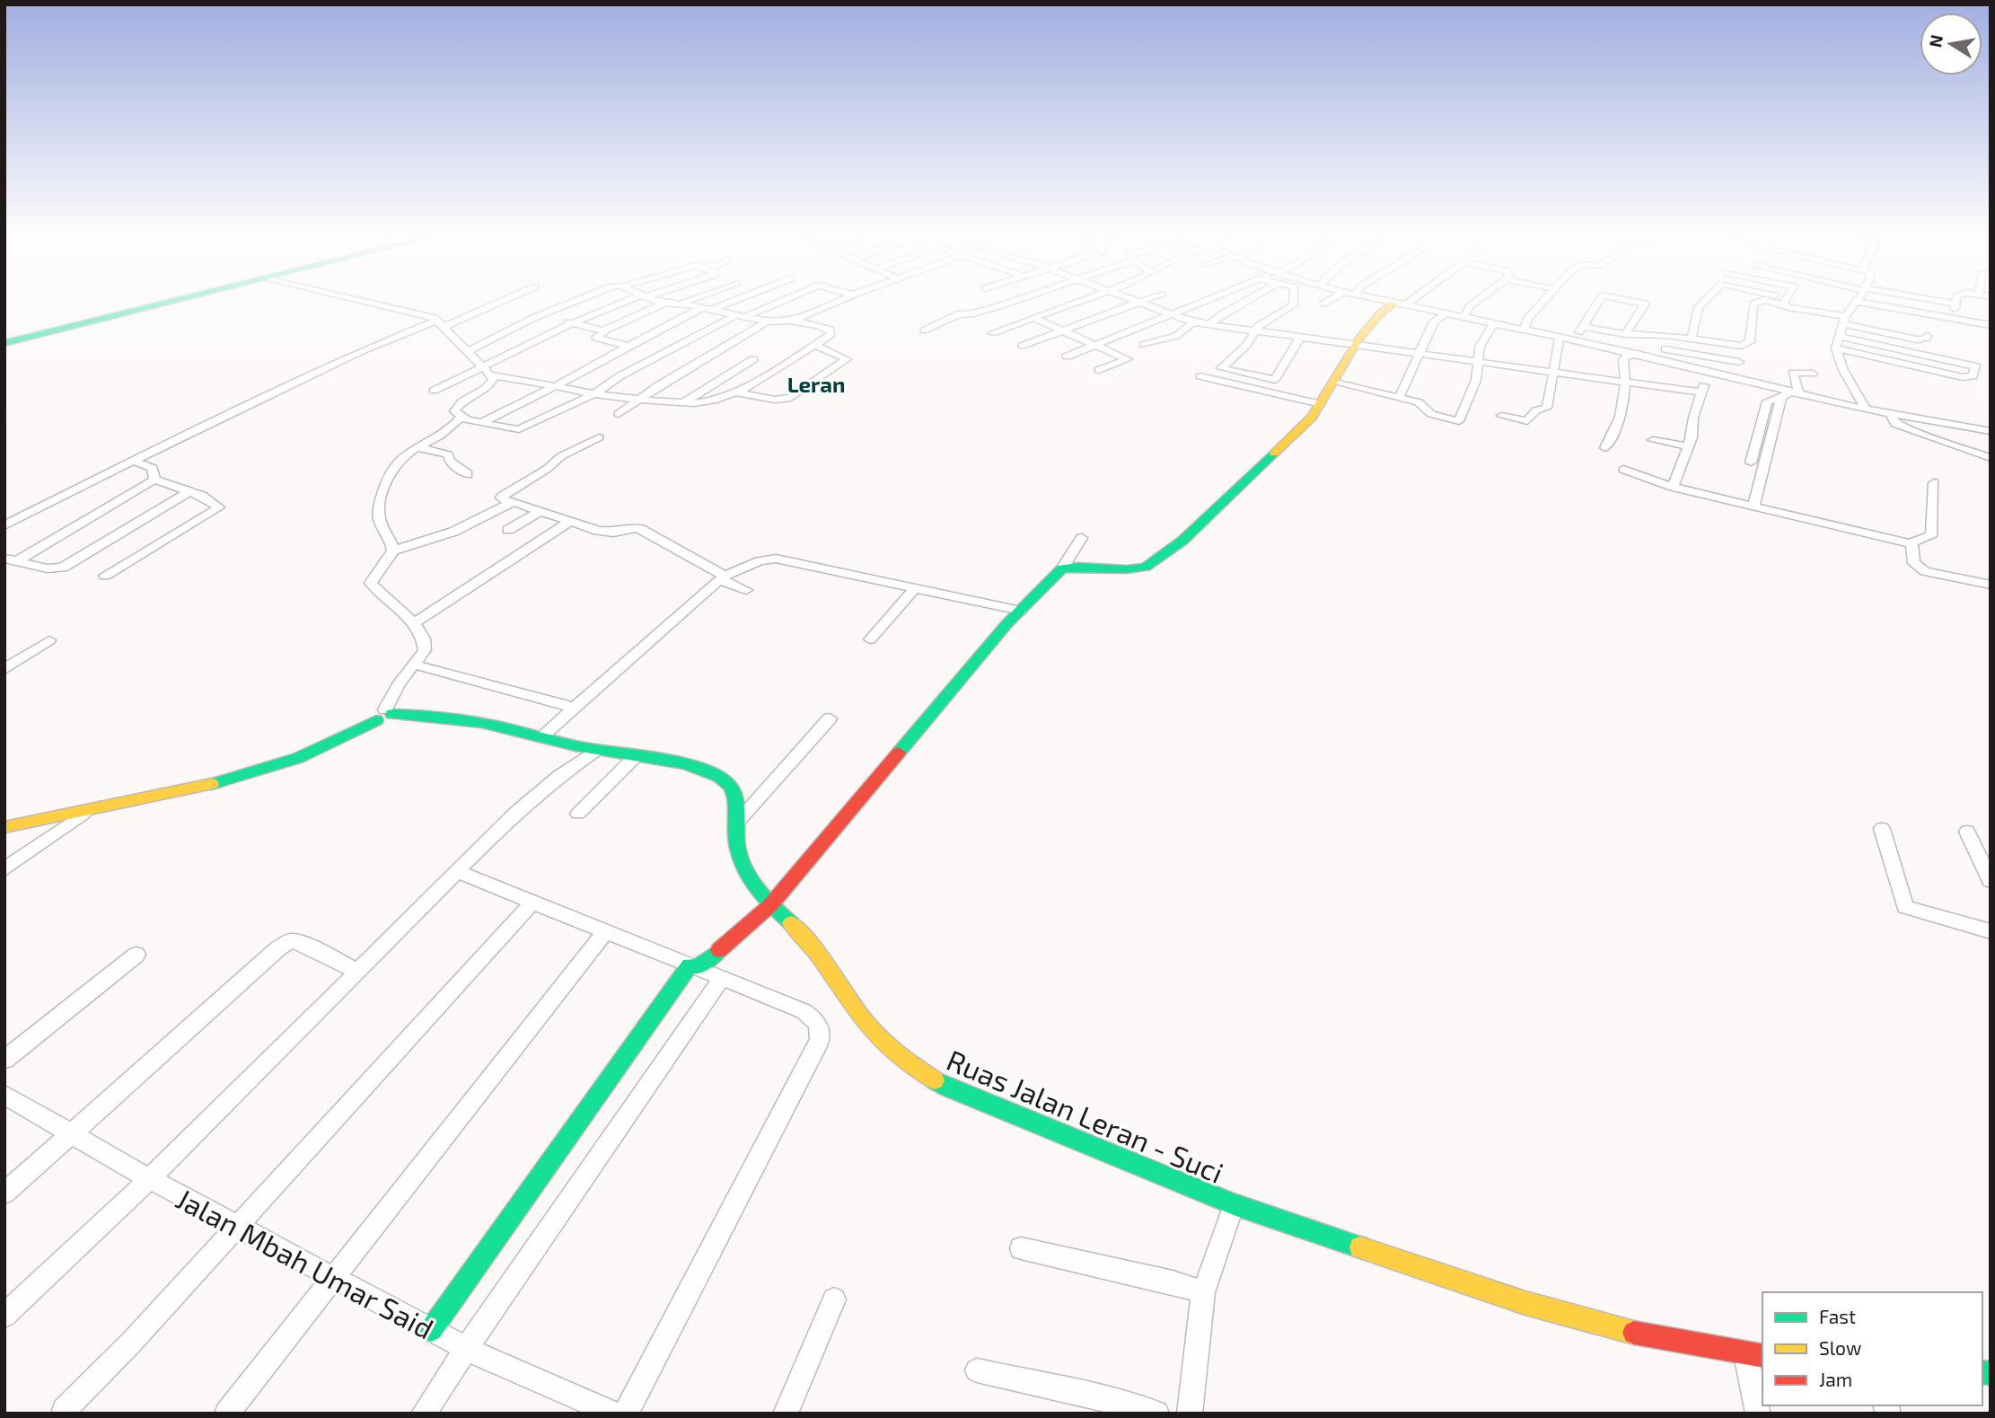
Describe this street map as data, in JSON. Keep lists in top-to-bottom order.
{
  "streets": {
    "main road": ["Ruas Jalan Leran - Suci"],
    "street": ["Jalan Mbah Umar Said"]
  },
  "districts": ["Leran"],
  "legend": ["Fast", "Slow", "Jam"],
  "north": "left"
}
